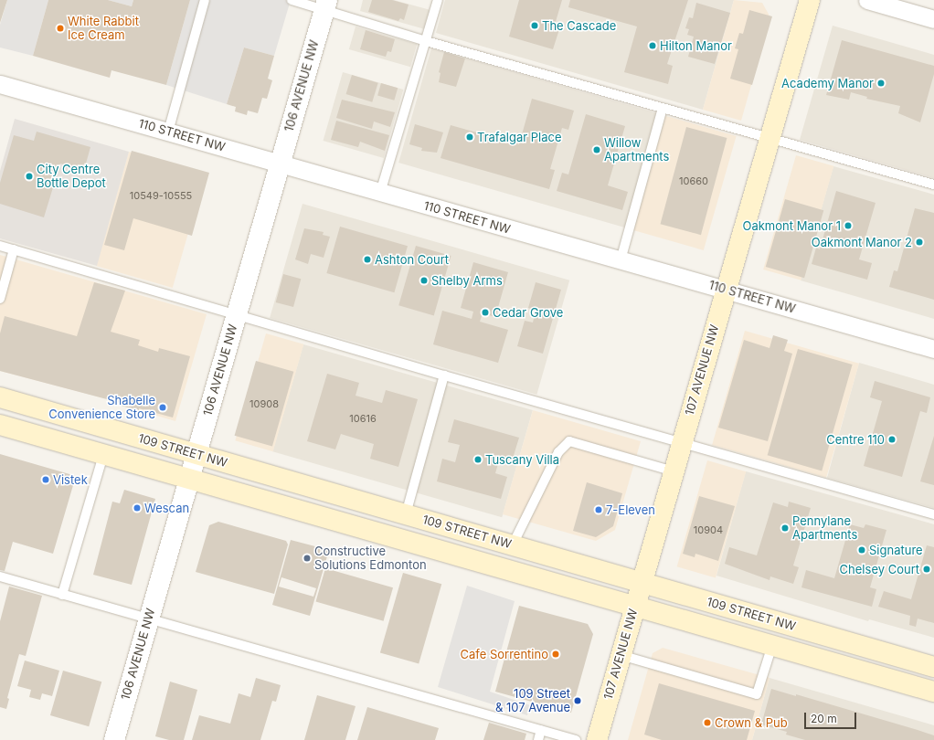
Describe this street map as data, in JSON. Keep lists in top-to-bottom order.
{
  "streets": {
    "main road": ["107 AVENUE NW", "109 STREET NW"],
    "street": ["106 AVENUE NW", "110 STREET NW"]
  },
  "crossings": [
    ["106 AVENUE NW", "110 STREET NW"],
    ["106 AVENUE NW", "109 STREET NW"],
    ["110 STREET NW", "107 AVENUE NW"],
    ["107 AVENUE NW", "109 STREET NW"]
  ],
  "places": [
    "The Cascade",
    "White Rabbit Ice Cream",
    "Hilton Manor",
    "Academy Manor",
    "Trafalgar Place",
    "Willow Apartments",
    "City Centre Bottle Depot",
    "Oakmont Manor 1",
    "Oakmont Manor 2",
    "Ashton Court",
    "Shelby Arms",
    "Cedar Grove",
    "Shabelle Convenience Store",
    "Centre 110",
    "Tuscany Villa",
    "Vistek",
    "Wescan",
    "7-Eleven",
    "Pennylane Apartments",
    "Signature",
    "Constructive Solutions Edmonton",
    "Chelsey Court",
    "Cafe Sorrentino",
    "109 Street & 107 Avenue",
    "Crown & Pub"
  ],
  "house_numbers": [
    "10660",
    "10549-10555",
    "10908",
    "10616",
    "10904"
  ],
  "scale_bar": "20 m"
}
